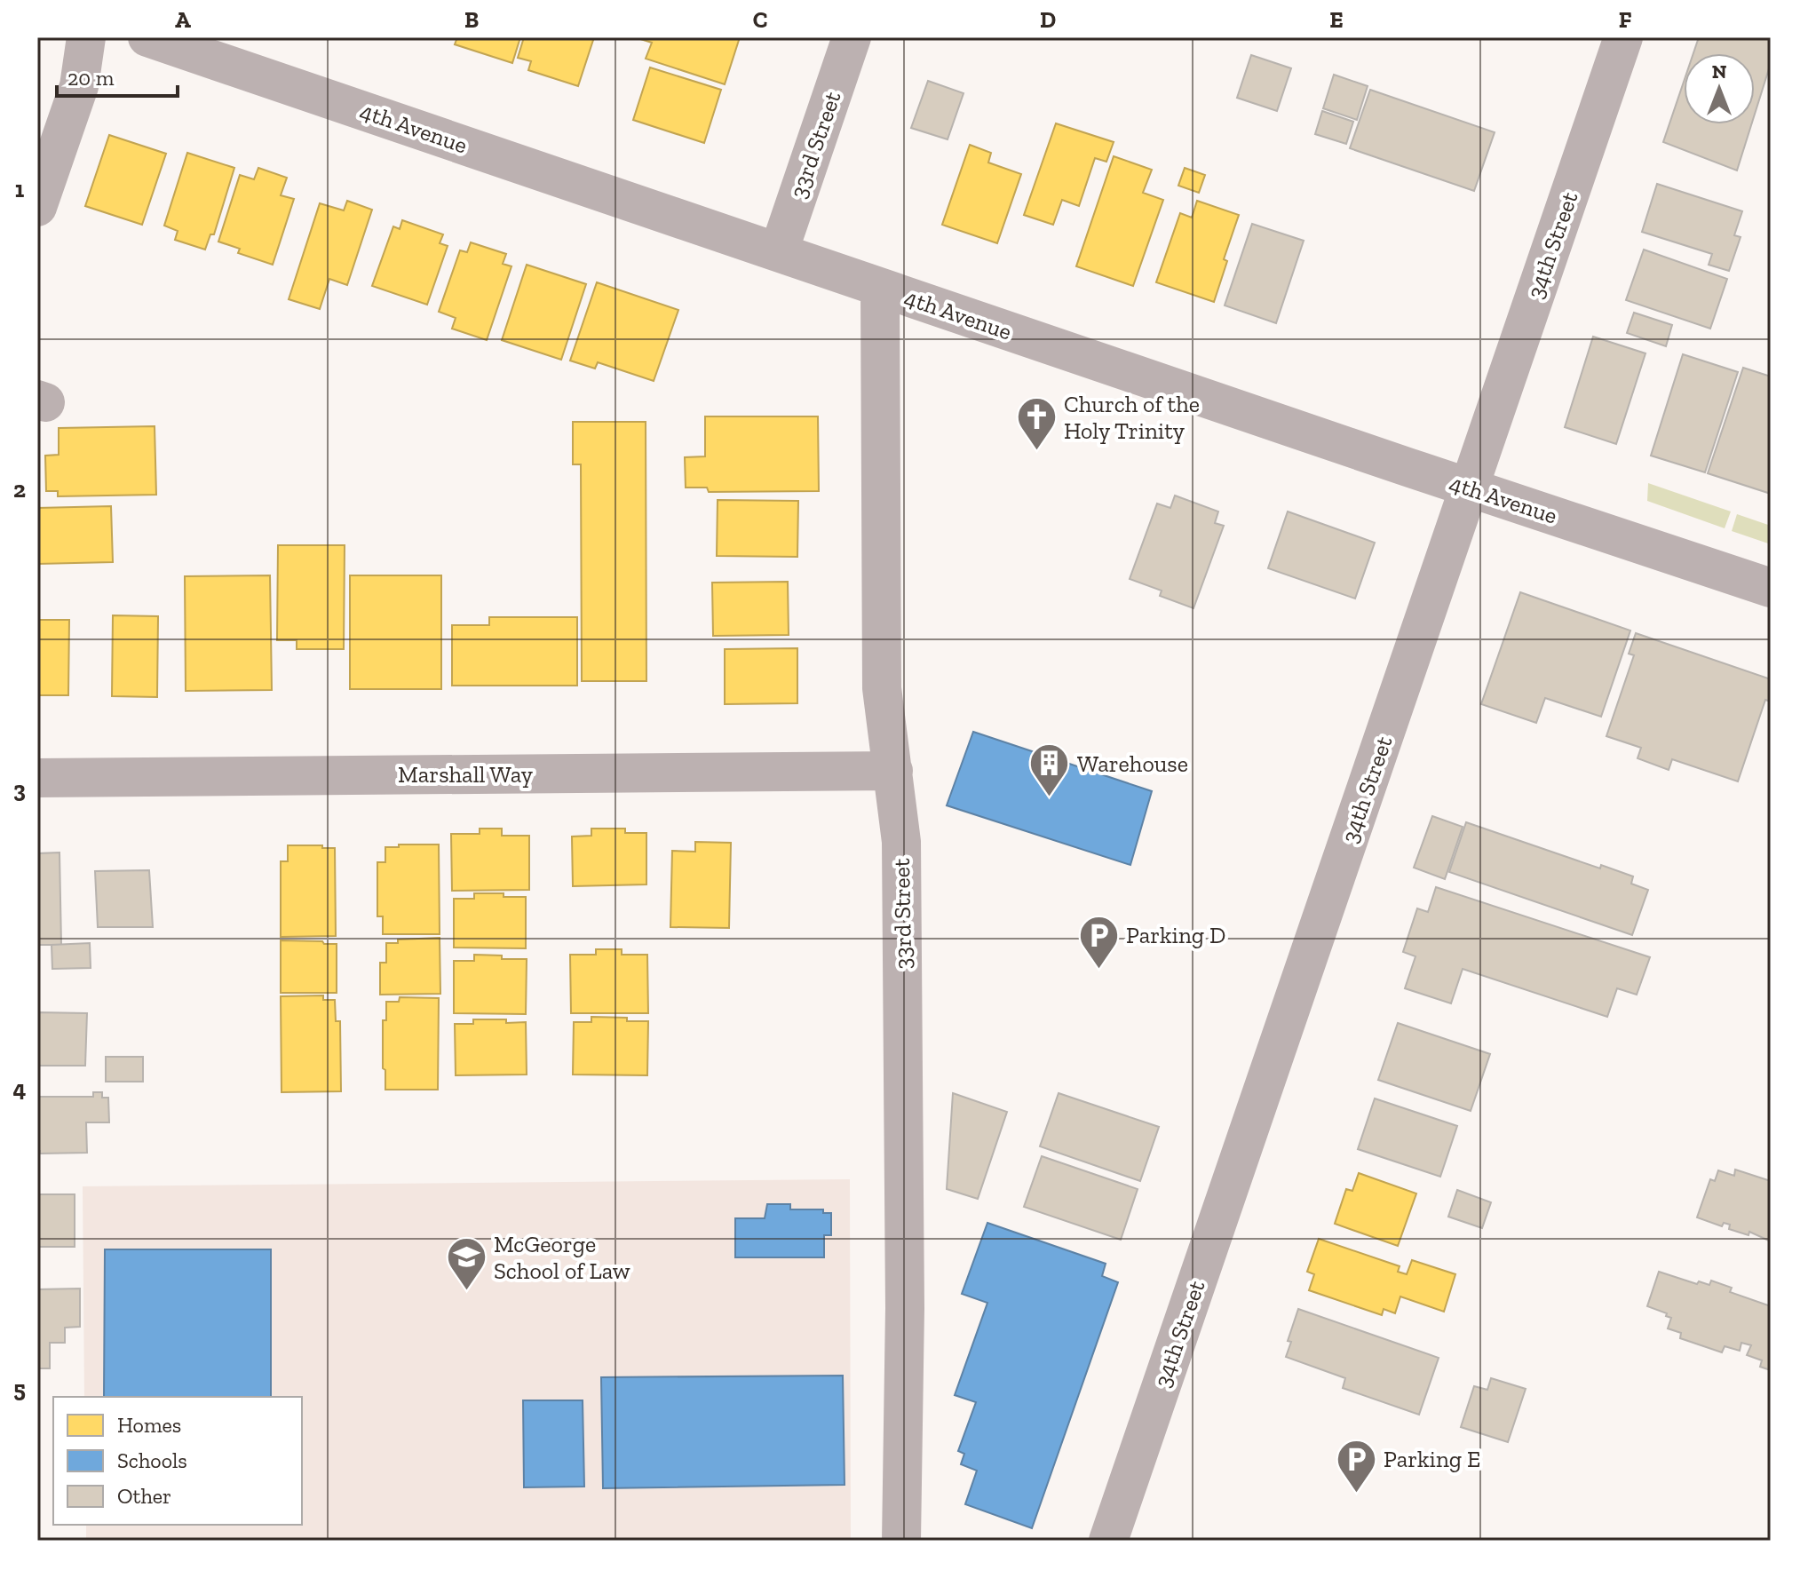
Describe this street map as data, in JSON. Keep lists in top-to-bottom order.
{
  "streets": {
    "street": [
      "4th Avenue",
      "33rd Street",
      "34th Street",
      "Marshall Way"
    ]
  },
  "crossings": [
    ["4th Avenue", "33rd Street"],
    ["4th Avenue", "34th Street"],
    ["33rd Street", "Marshall Way"]
  ],
  "places": {
    "church": ["Church of the Holy Trinity"],
    "building": ["Warehouse"],
    "parking": ["Parking D", "Parking E"],
    "school or university": ["McGeorge School of Law"]
  },
  "legend": ["Homes", "Schools", "Other"],
  "scale_bar": "20 m",
  "north": "top",
  "grid": {
    "columns": [
      "A",
      "B",
      "C",
      "D",
      "E",
      "F"
    ],
    "rows": [
      "1",
      "2",
      "3",
      "4",
      "5"
    ]
  }
}
